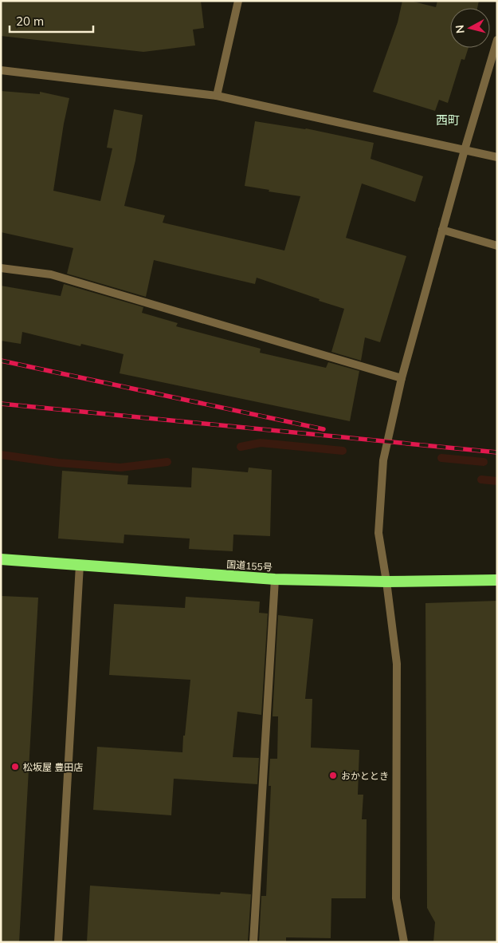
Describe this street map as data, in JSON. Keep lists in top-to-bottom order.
{
  "streets": {
    "highway": ["国道155号"]
  },
  "districts": ["西町"],
  "places": ["松坂屋 豊田店", "おかととき"],
  "scale_bar": "20 m",
  "north": "left"
}
